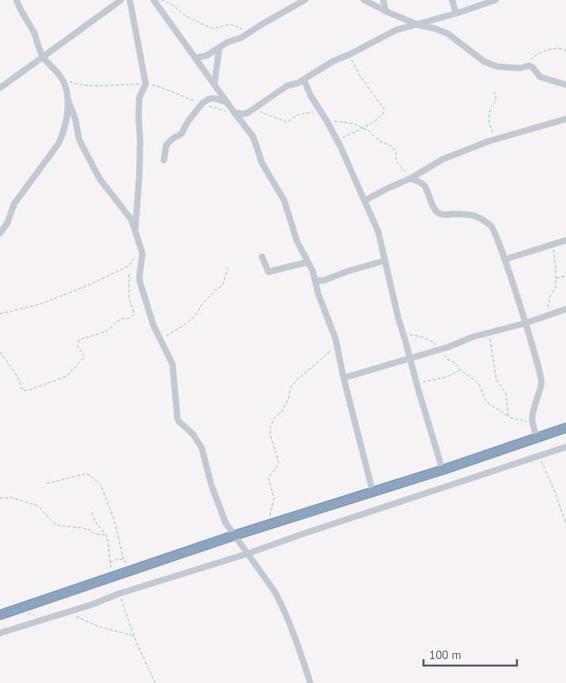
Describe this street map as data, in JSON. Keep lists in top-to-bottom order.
{
  "scale_bar": "100 m"
}
